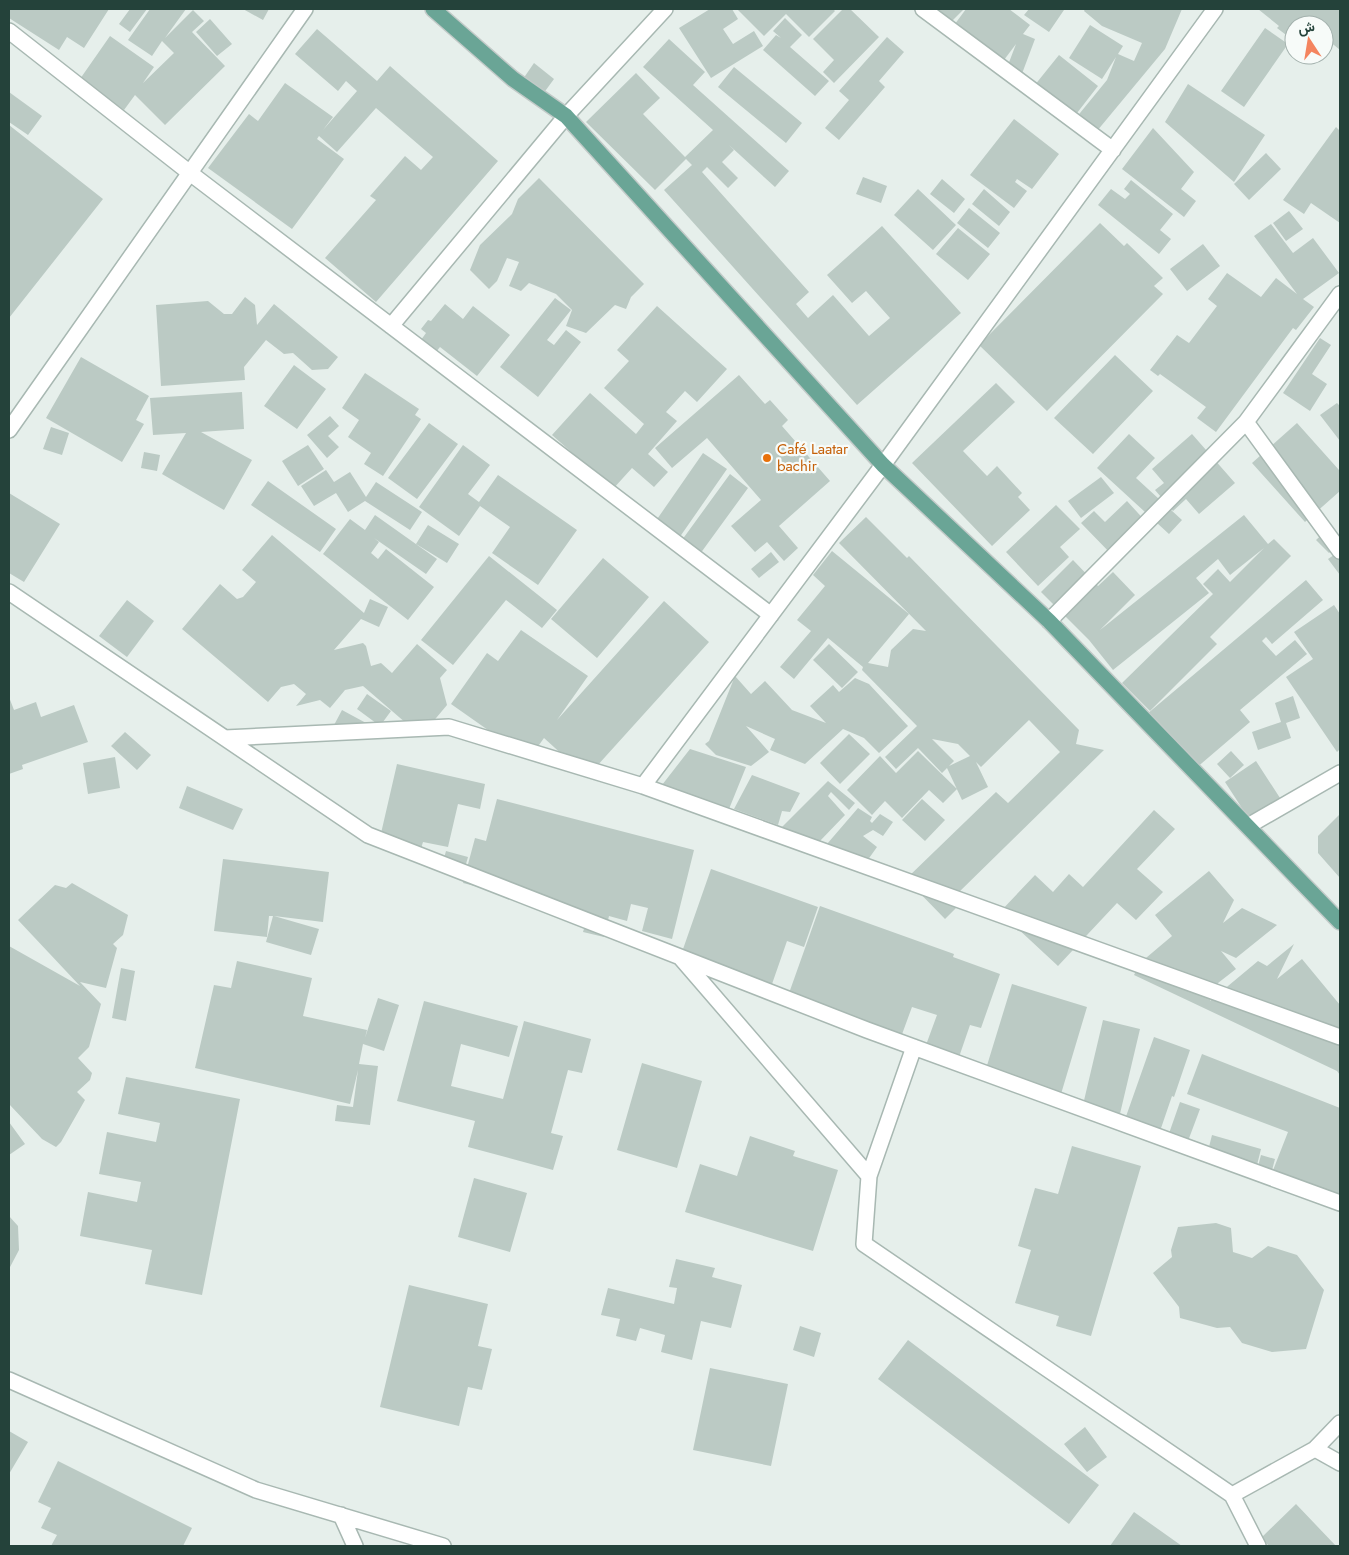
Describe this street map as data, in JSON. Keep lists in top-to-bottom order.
{
  "places": ["Café Laatar bachir"],
  "north": "top"
}
